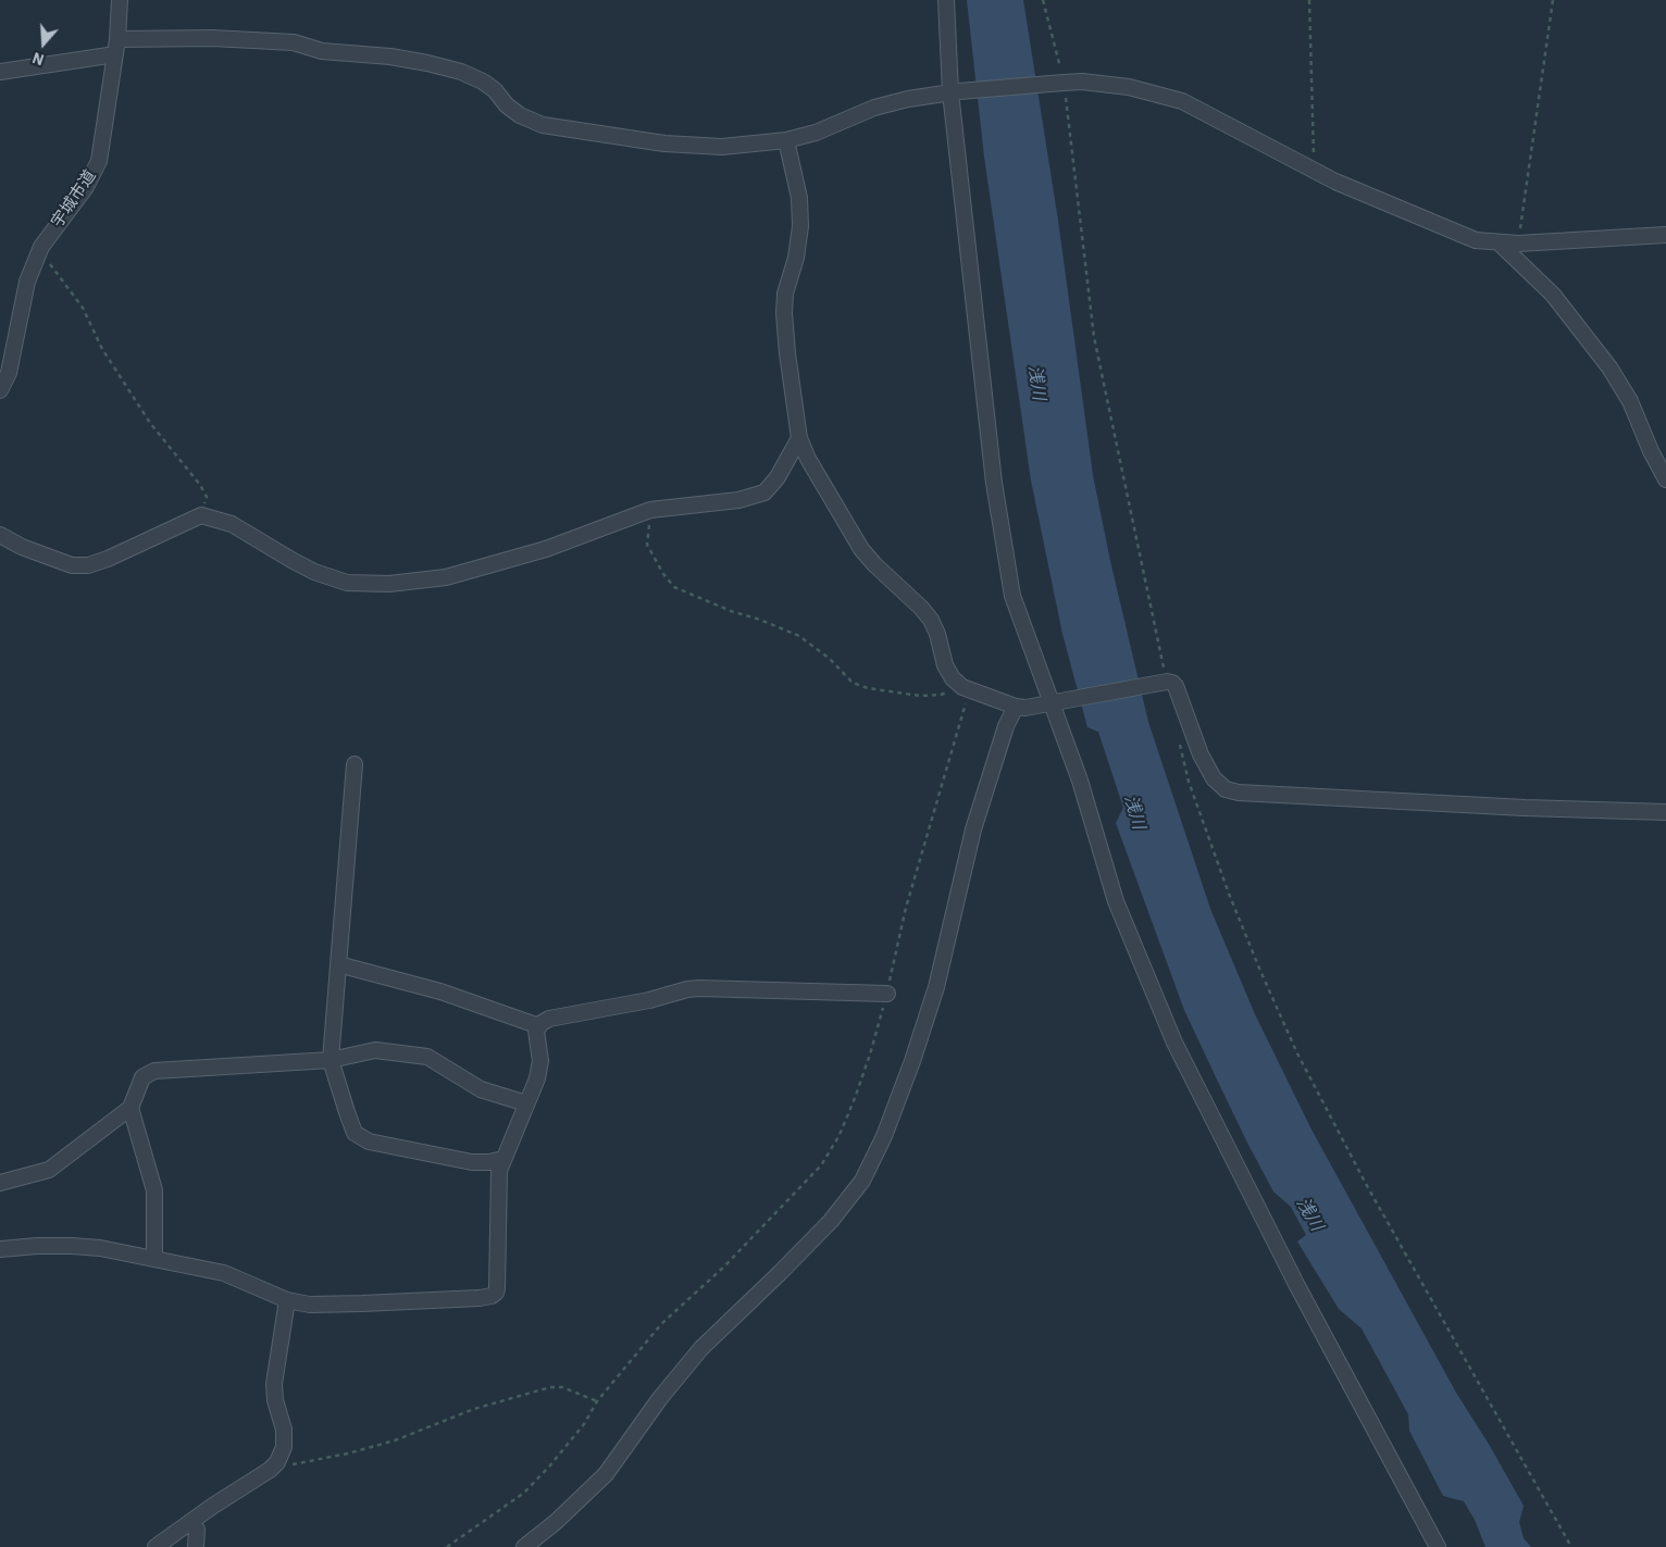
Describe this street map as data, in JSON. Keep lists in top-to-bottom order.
{
  "streets": {
    "street": ["宇城市道"]
  },
  "water": ["浅川"],
  "north": "bottom"
}
